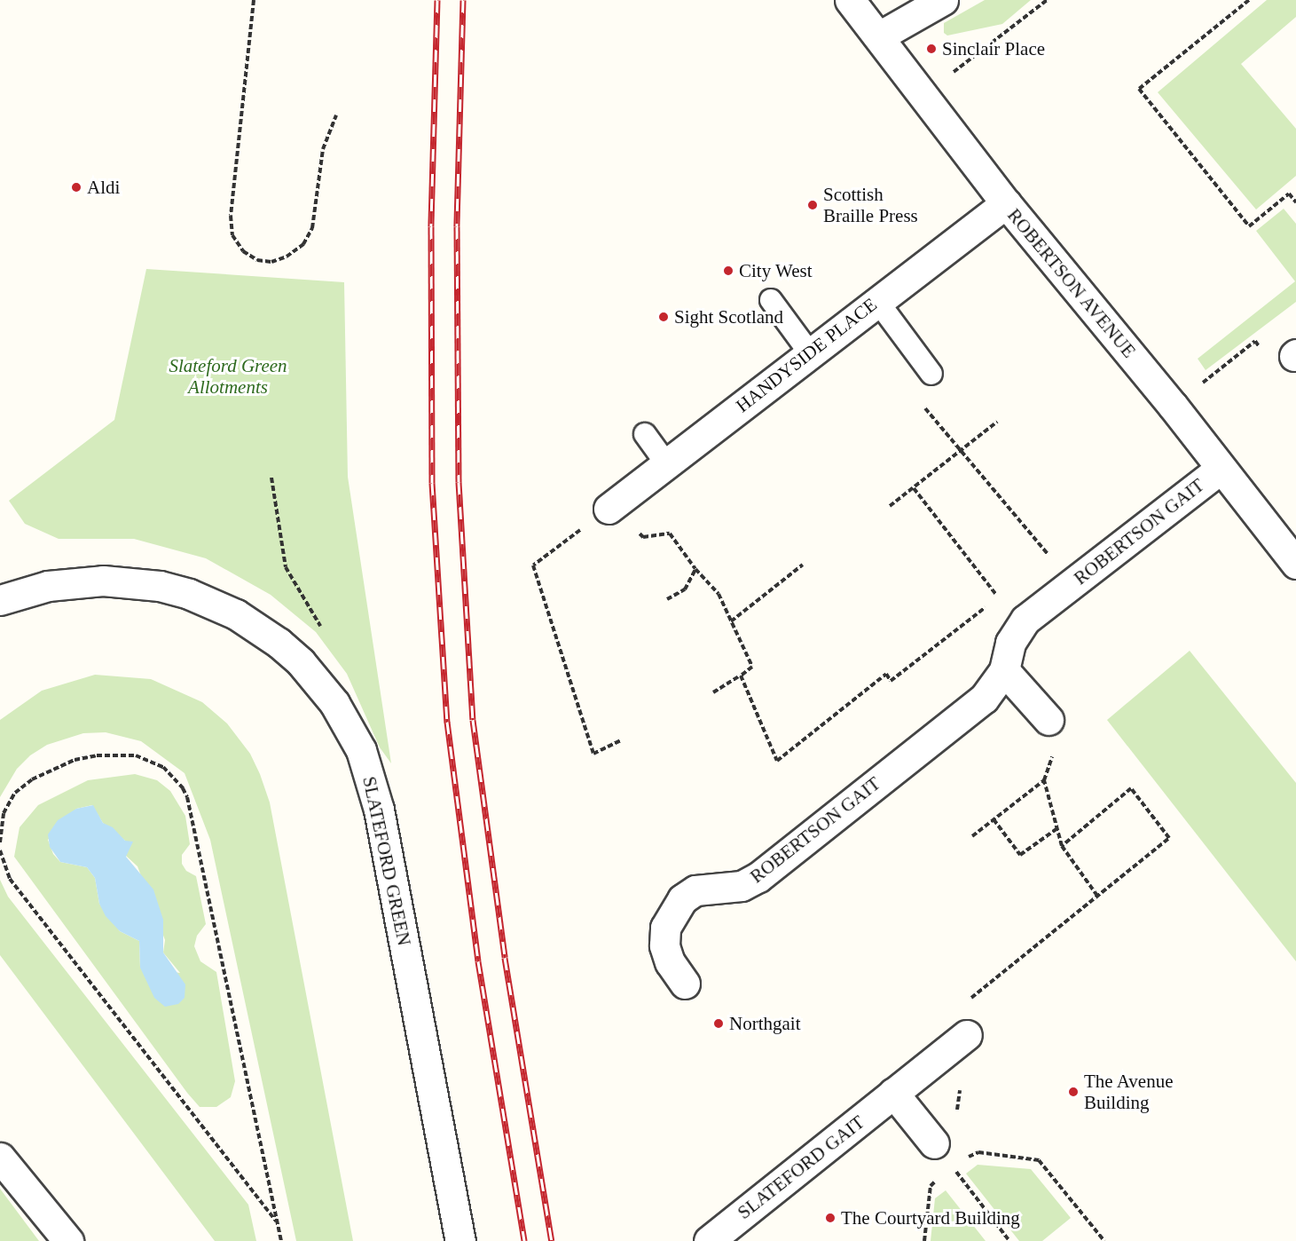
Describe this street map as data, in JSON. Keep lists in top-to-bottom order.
{
  "streets": {
    "street": [
      "ROBERTSON AVENUE",
      "HANDYSIDE PLACE",
      "ROBERTSON GAIT",
      "SLATEFORD GREEN",
      "SLATEFORD GAIT"
    ]
  },
  "crossings": [
    ["ROBERTSON AVENUE", "HANDYSIDE PLACE"],
    ["ROBERTSON AVENUE", "ROBERTSON GAIT"]
  ],
  "parks": ["Slateford Green Allotments"],
  "places": [
    "Sinclair Place",
    "Aldi",
    "Scottish Braille Press",
    "City West",
    "Sight Scotland",
    "Northgait",
    "The Avenue Building",
    "The Courtyard Building"
  ]
}
